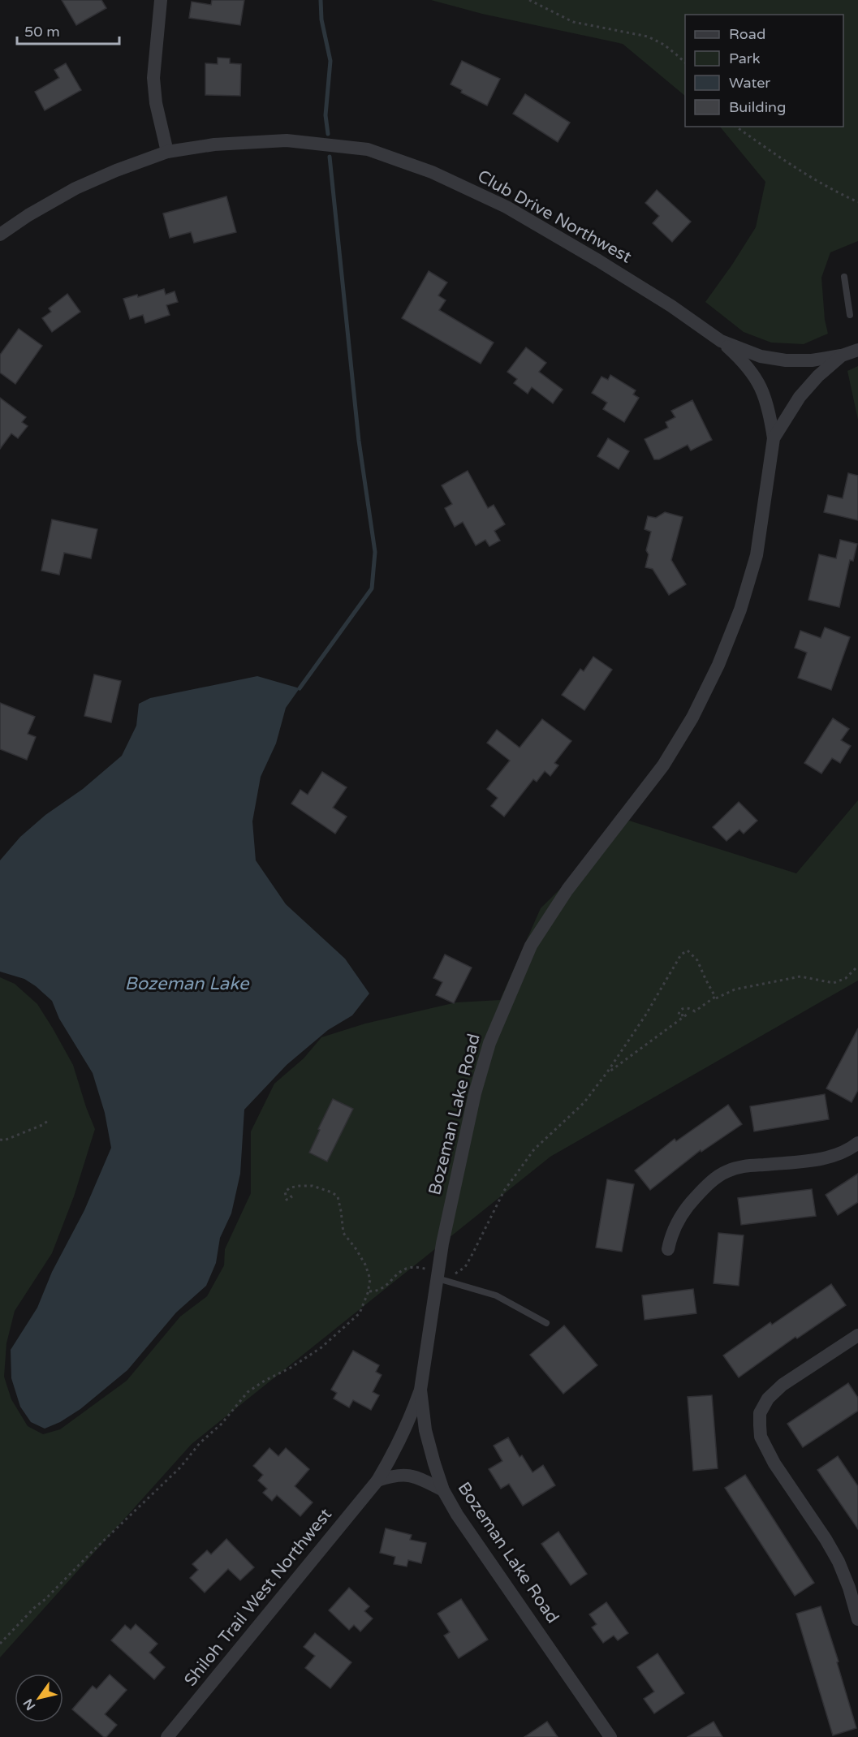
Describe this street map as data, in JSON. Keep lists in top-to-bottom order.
{
  "streets": {
    "street": ["Club Drive Northwest", "Bozeman Lake Road", "Shiloh Trail West Northwest"]
  },
  "crossings": [
    ["Club Drive Northwest", "Bozeman Lake Road"],
    ["Bozeman Lake Road", "Shiloh Trail West Northwest"]
  ],
  "water": ["Bozeman Lake"],
  "legend": [
    "Road",
    "Park",
    "Water",
    "Building"
  ],
  "scale_bar": "50 m",
  "north": "bottom left"
}
